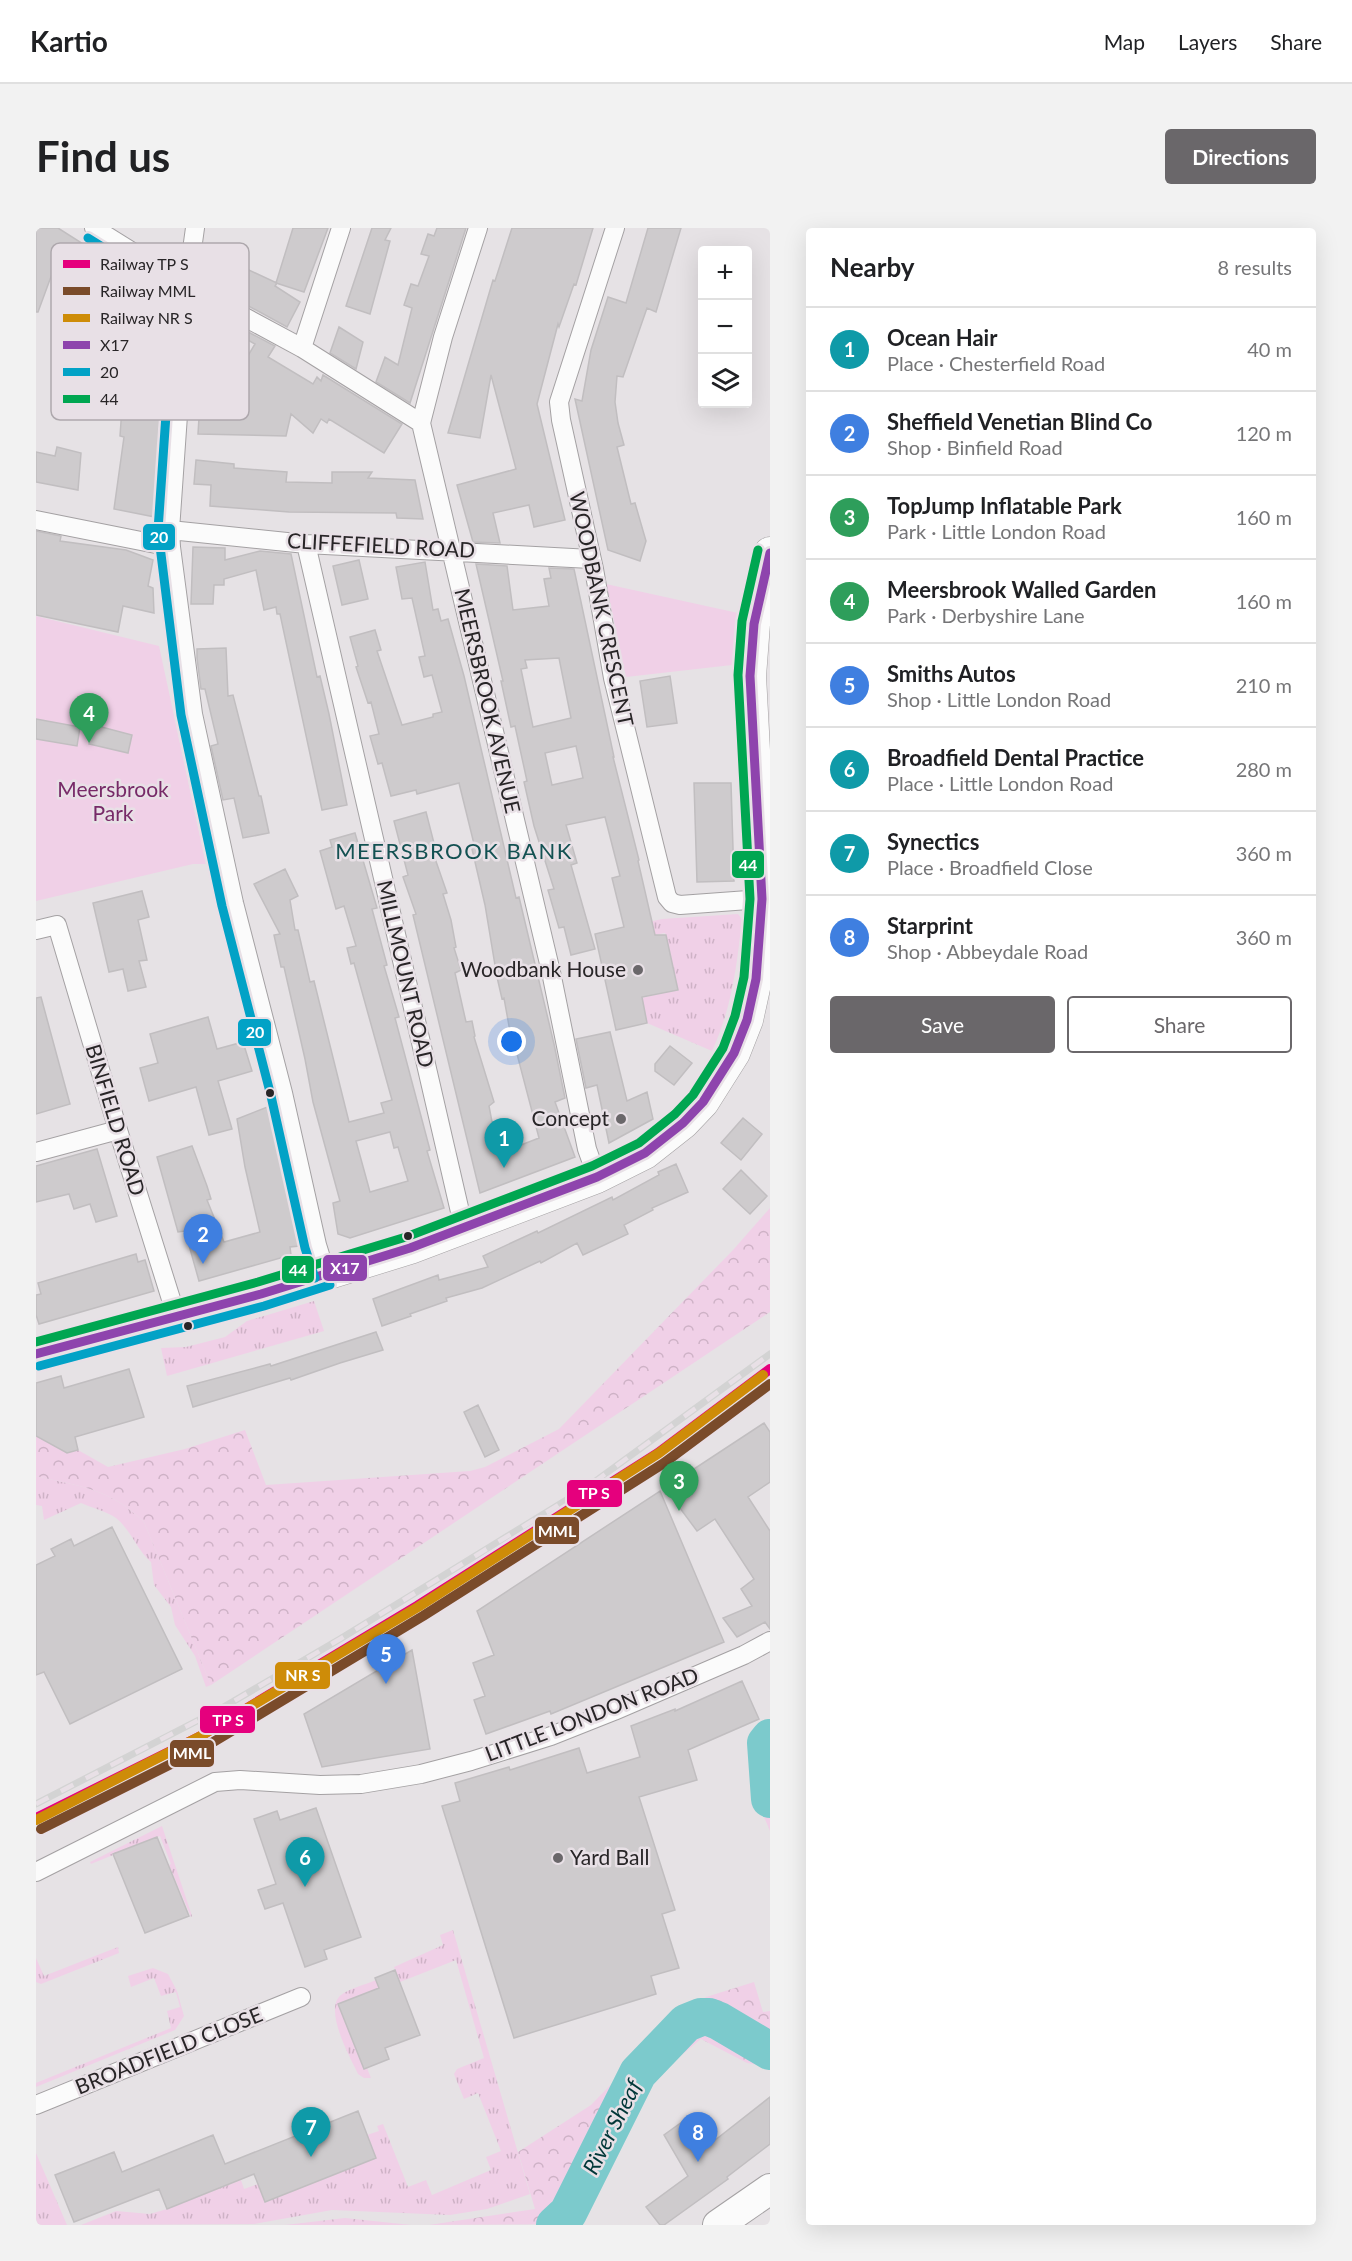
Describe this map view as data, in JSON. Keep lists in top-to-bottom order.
{
  "streets": {
    "street": [
      "CLIFFEFIELD ROAD",
      "WOODBANK CRESCENT",
      "MEERSBROOK AVENUE",
      "MILLMOUNT ROAD",
      "BINFIELD ROAD",
      "LITTLE LONDON ROAD",
      "BROADFIELD CLOSE"
    ]
  },
  "crossings": [
    ["CLIFFEFIELD ROAD", "WOODBANK CRESCENT"],
    ["CLIFFEFIELD ROAD", "MEERSBROOK AVENUE"],
    ["CLIFFEFIELD ROAD", "MILLMOUNT ROAD"]
  ],
  "districts": ["MEERSBROOK BANK"],
  "water": ["River Sheaf"],
  "parks": ["Meersbrook Park"],
  "places": ["Woodbank House", "Concept", "Yard Ball"],
  "lines": [
    "transit line 20",
    "transit line 44",
    "transit line X17",
    "rail line MML"
  ],
  "legend": [
    "Railway TP S",
    "Railway MML",
    "Railway NR S",
    "X17",
    "20",
    "44"
  ],
  "page": {
    "header": "Kartio",
    "nav": ["Map", "Layers", "Share"],
    "buttons": [
      "Directions",
      ["Save", "Share"]
    ],
    "title": "Find us",
    "heading": ["Nearby", "8 results"],
    "map_buttons": ["+", "−"],
    "list": [
      {
        "mark": "1",
        "name": "Ocean Hair",
        "note": "Place · Chesterfield Road",
        "value": "40 m"
      },
      {
        "mark": "2",
        "name": "Sheffield Venetian Blind Co",
        "note": "Shop · Binfield Road",
        "value": "120 m"
      },
      {
        "mark": "3",
        "name": "TopJump Inflatable Park",
        "note": "Park · Little London Road",
        "value": "160 m"
      },
      {
        "mark": "4",
        "name": "Meersbrook Walled Garden",
        "note": "Park · Derbyshire Lane",
        "value": "160 m"
      },
      {
        "mark": "5",
        "name": "Smiths Autos",
        "note": "Shop · Little London Road",
        "value": "210 m"
      },
      {
        "mark": "6",
        "name": "Broadfield Dental Practice",
        "note": "Place · Little London Road",
        "value": "280 m"
      },
      {
        "mark": "7",
        "name": "Synectics",
        "note": "Place · Broadfield Close",
        "value": "360 m"
      },
      {
        "mark": "8",
        "name": "Starprint",
        "note": "Shop · Abbeydale Road",
        "value": "360 m"
      }
    ],
    "pins": [
      "4",
      "1",
      "2",
      "3",
      "5",
      "6",
      "7",
      "8"
    ]
  }
}
